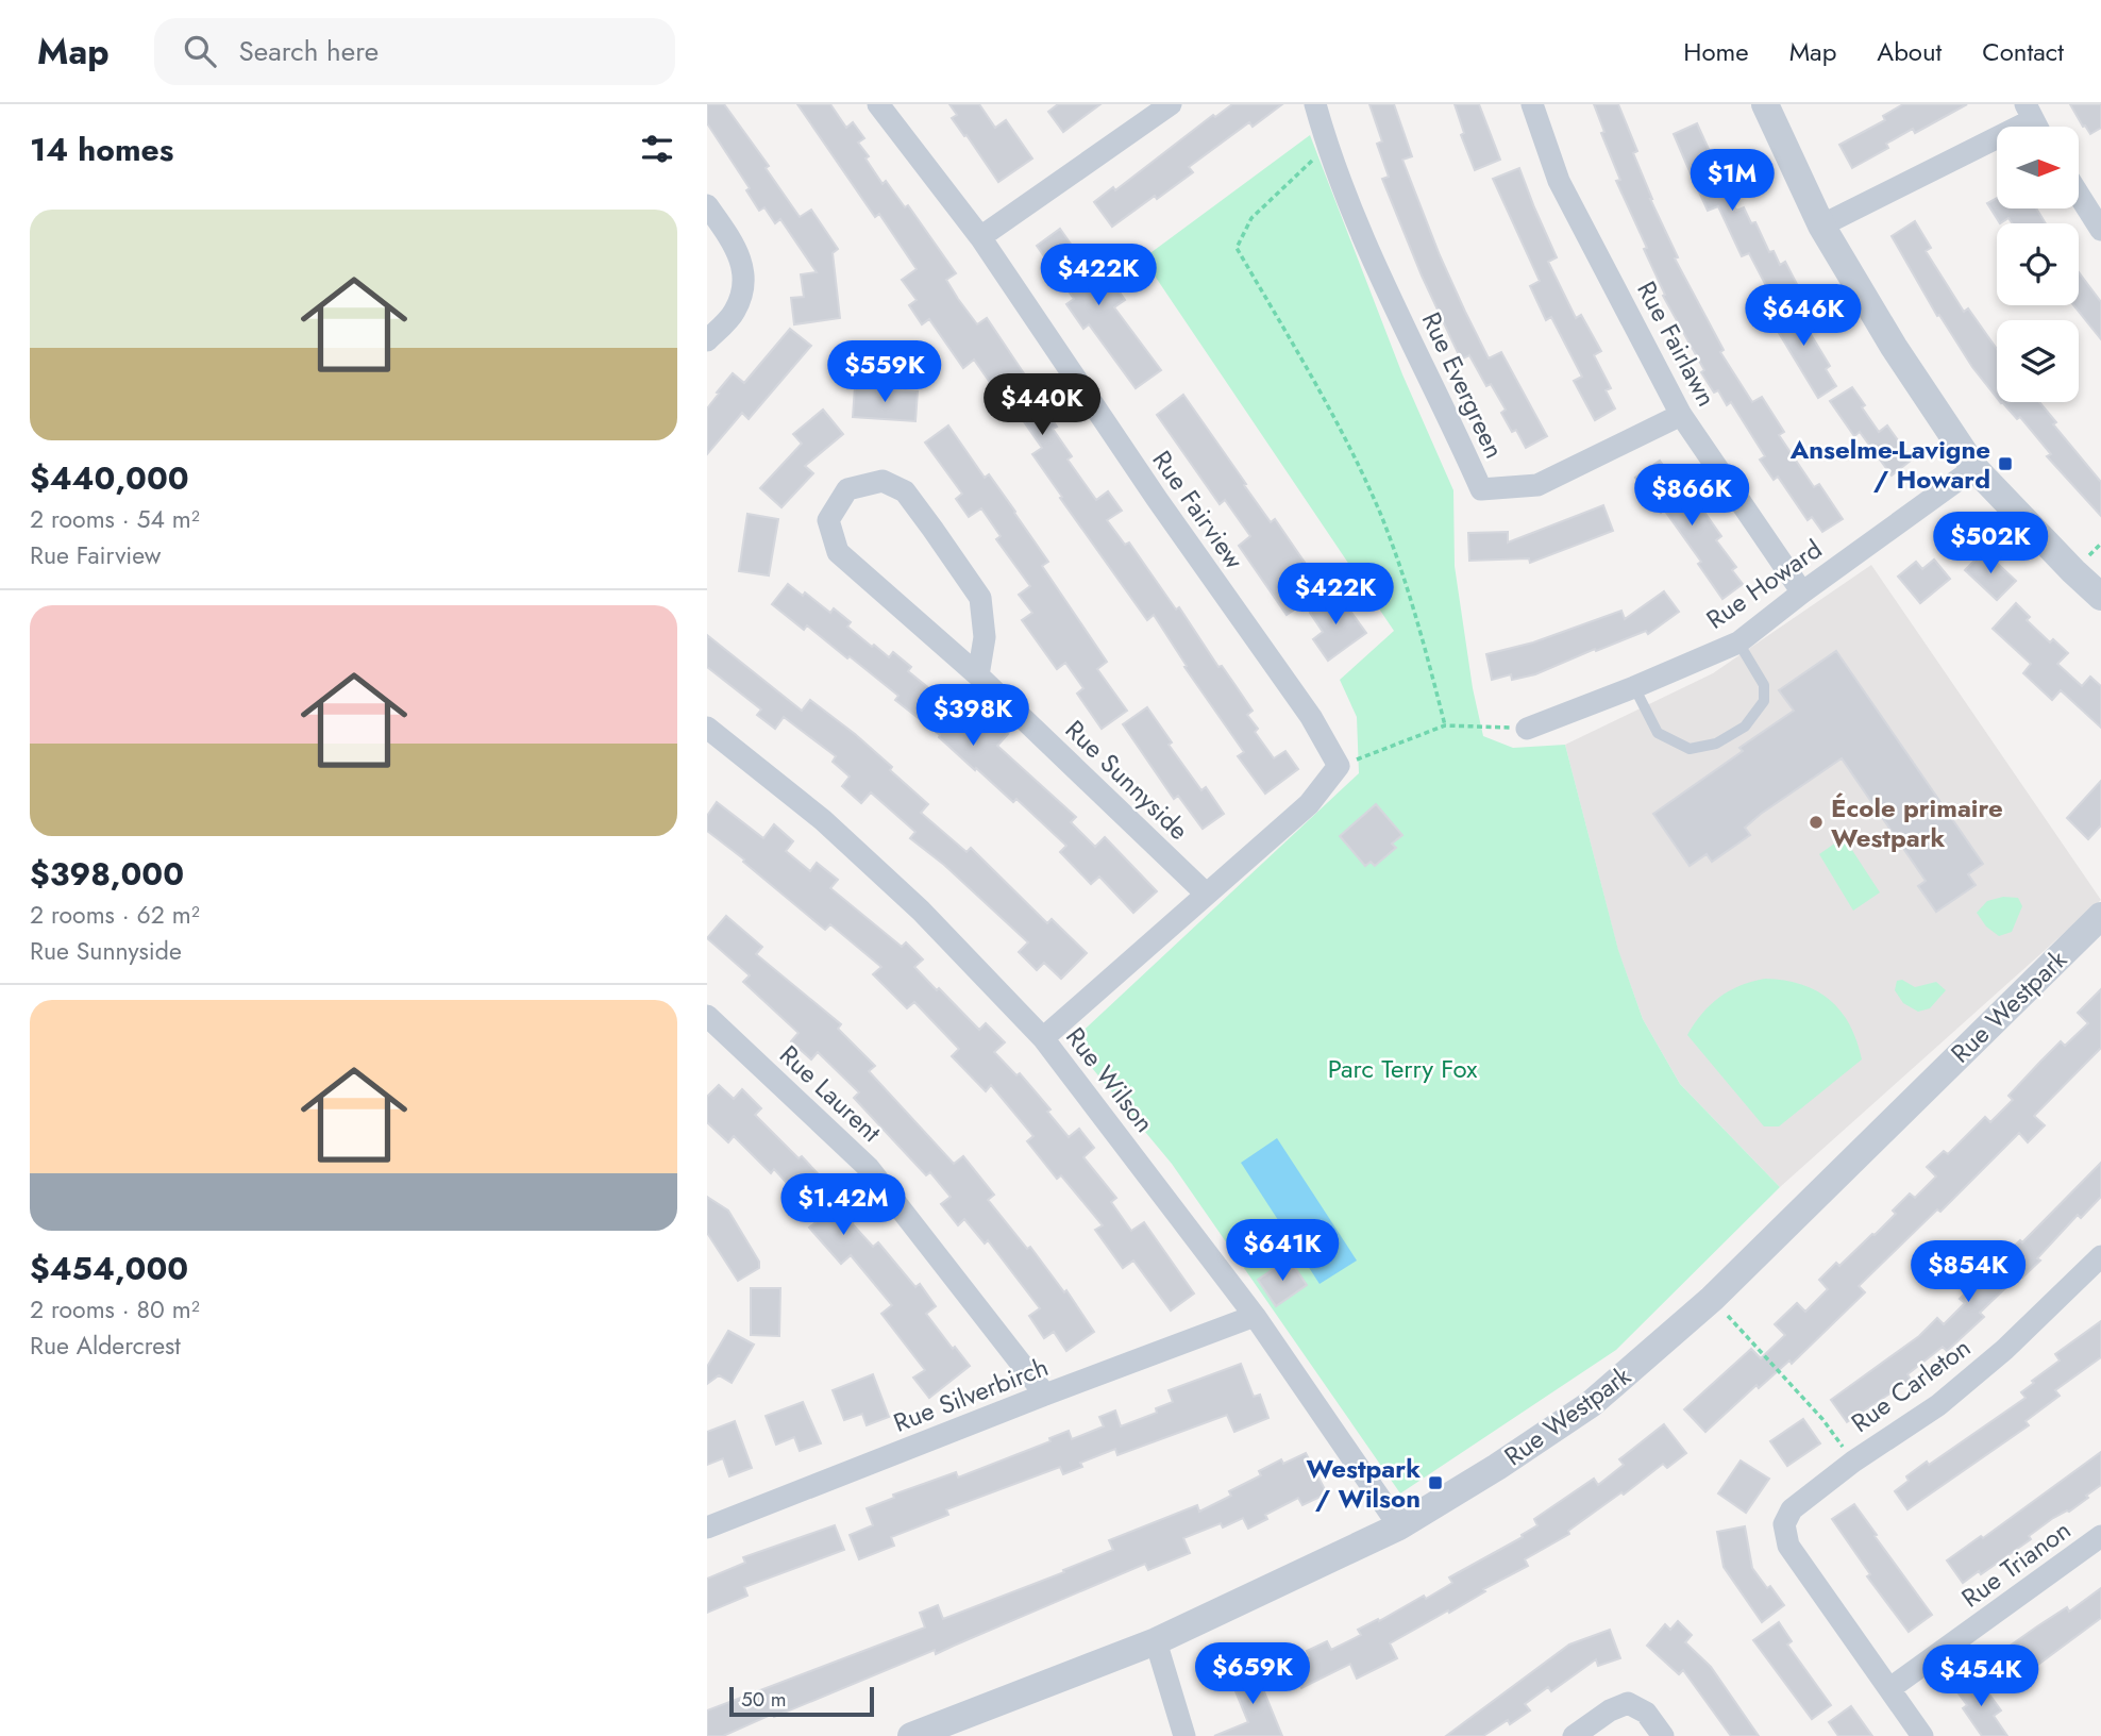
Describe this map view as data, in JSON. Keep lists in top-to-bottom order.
{
  "streets": {
    "street": [
      "Rue Fairlawn",
      "Rue Evergreen",
      "Rue Fairview",
      "Rue Howard",
      "Rue Sunnyside",
      "Rue Westpark",
      "Rue Wilson",
      "Rue Laurent",
      "Rue Carleton",
      "Rue Silverbirch",
      "Rue Trianon"
    ]
  },
  "crossings": [
    ["Rue Fairlawn", "Rue Evergreen"],
    ["Rue Fairlawn", "Rue Howard"],
    ["Rue Westpark", "Rue Wilson"],
    ["Rue Wilson", "Rue Silverbirch"],
    ["Rue Laurent", "Rue Silverbirch"],
    ["Rue Carleton", "Rue Trianon"]
  ],
  "parks": ["Parc Terry Fox"],
  "places": {
    "transit": ["Anselme-Lavigne / Howard", "Westpark / Wilson"],
    "other": ["École primaire Westpark"]
  },
  "scale_bar": "50 m",
  "north": "right",
  "page": {
    "header": "Map",
    "search": "Search here",
    "nav": [
      "Home",
      "Map",
      "About",
      "Contact"
    ],
    "heading": "14 homes",
    "price": [
      "$1M",
      "$422K",
      "$646K",
      "$559K",
      "$440K",
      "$866K",
      "$502K",
      "$422K",
      "$398K",
      "$1.42M",
      "$641K",
      "$854K",
      "$659K",
      "$454K"
    ],
    "list": [
      {
        "name": "$440,000",
        "note": "2 rooms · 54 m² · Rue Fairview"
      },
      {
        "name": "$398,000",
        "note": "2 rooms · 62 m² · Rue Sunnyside"
      },
      {
        "name": "$454,000",
        "note": "2 rooms · 80 m² · Rue Aldercrest"
      }
    ],
    "scale": "50 m"
  }
}
